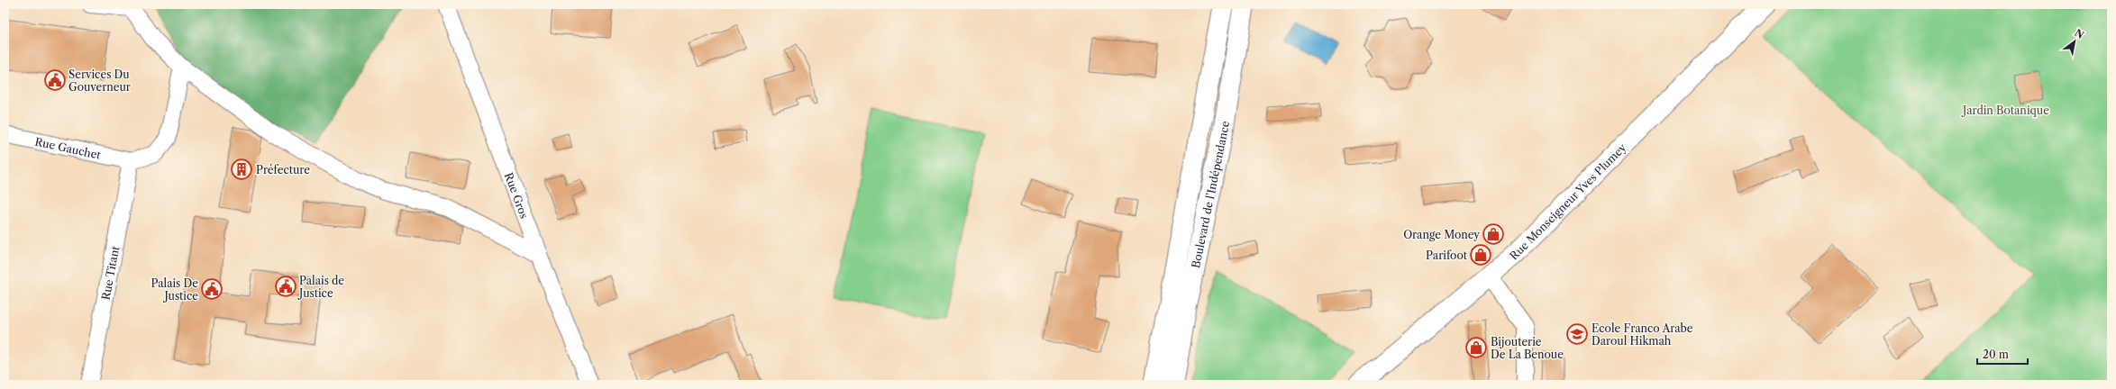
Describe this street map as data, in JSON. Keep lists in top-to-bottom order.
{
  "streets": {
    "main road": ["Boulevard de l'Indépendance", "Rue Monseigneur Yves Plumey"],
    "street": ["Rue Gauchet", "Rue Gros", "Rue Titant"]
  },
  "crossings": [
    ["Rue Gauchet", "Rue Titant"]
  ],
  "parks": ["Jardin Botanique"],
  "places": {
    "public building": ["Services Du Gouverneur", "Palais de Justice", "Palais De Justice"],
    "building": ["Préfecture"],
    "shop": ["Orange Money", "Parifoot", "Bijouterie De La Benoue"],
    "school or university": ["Ecole Franco Arabe Daroul Hikmah"]
  },
  "scale_bar": "20 m",
  "north": "top right"
}
